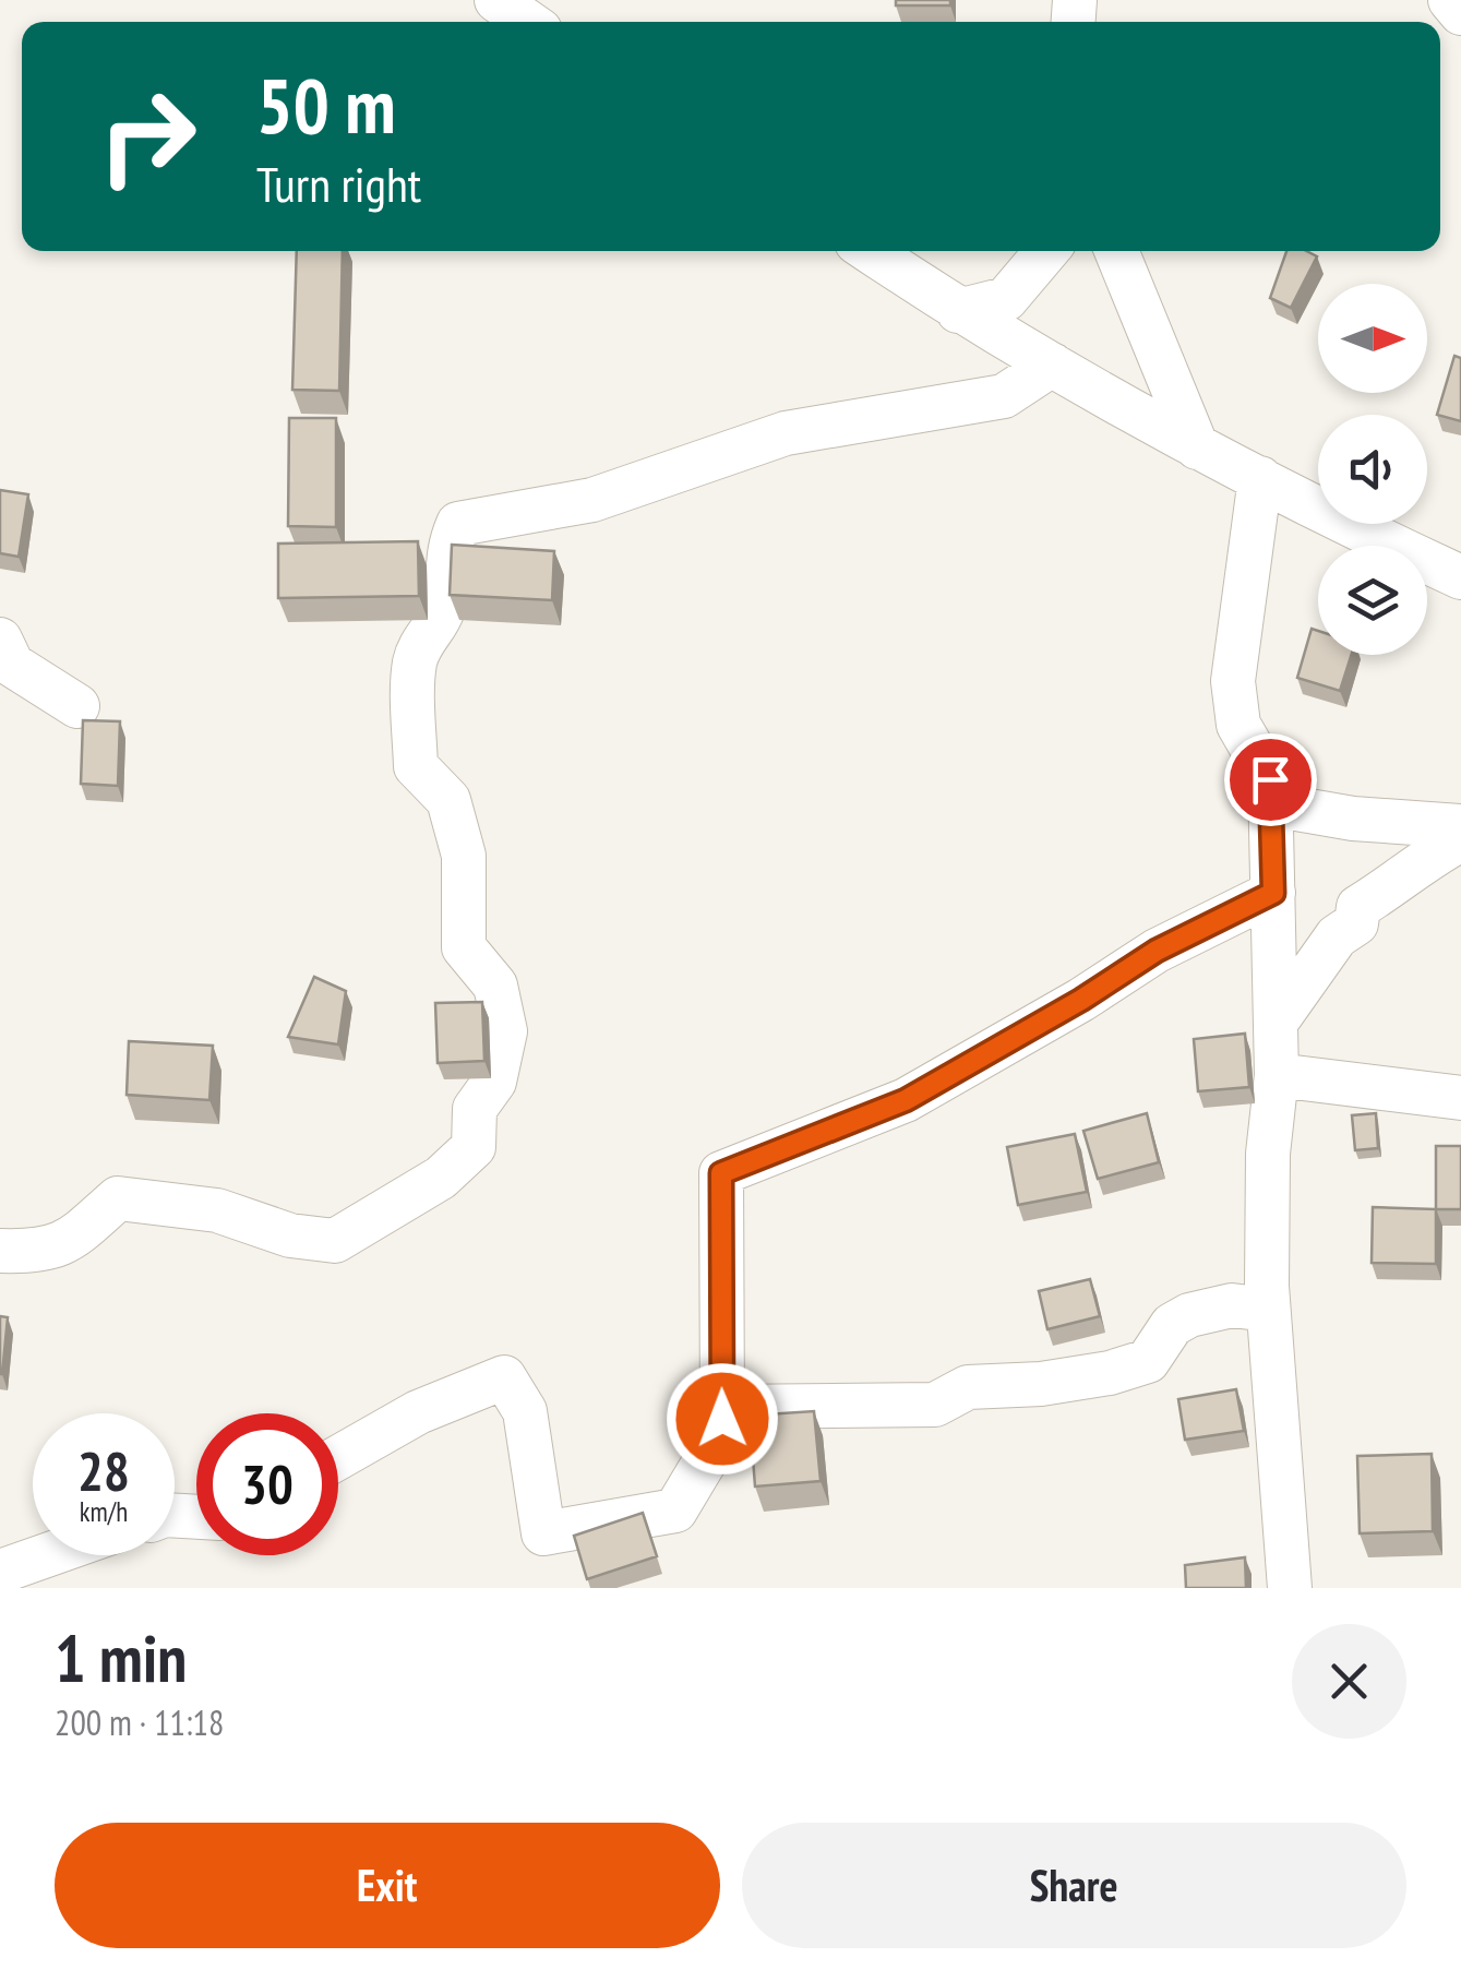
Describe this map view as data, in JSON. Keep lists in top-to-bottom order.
{
  "north": "right",
  "page": {
    "turn": ["50 m", "Turn right"],
    "speed": "28 km/h",
    "limit": "30",
    "heading": ["1 min", "200 m · 11:18"],
    "buttons": ["Exit", "Share"]
  }
}
